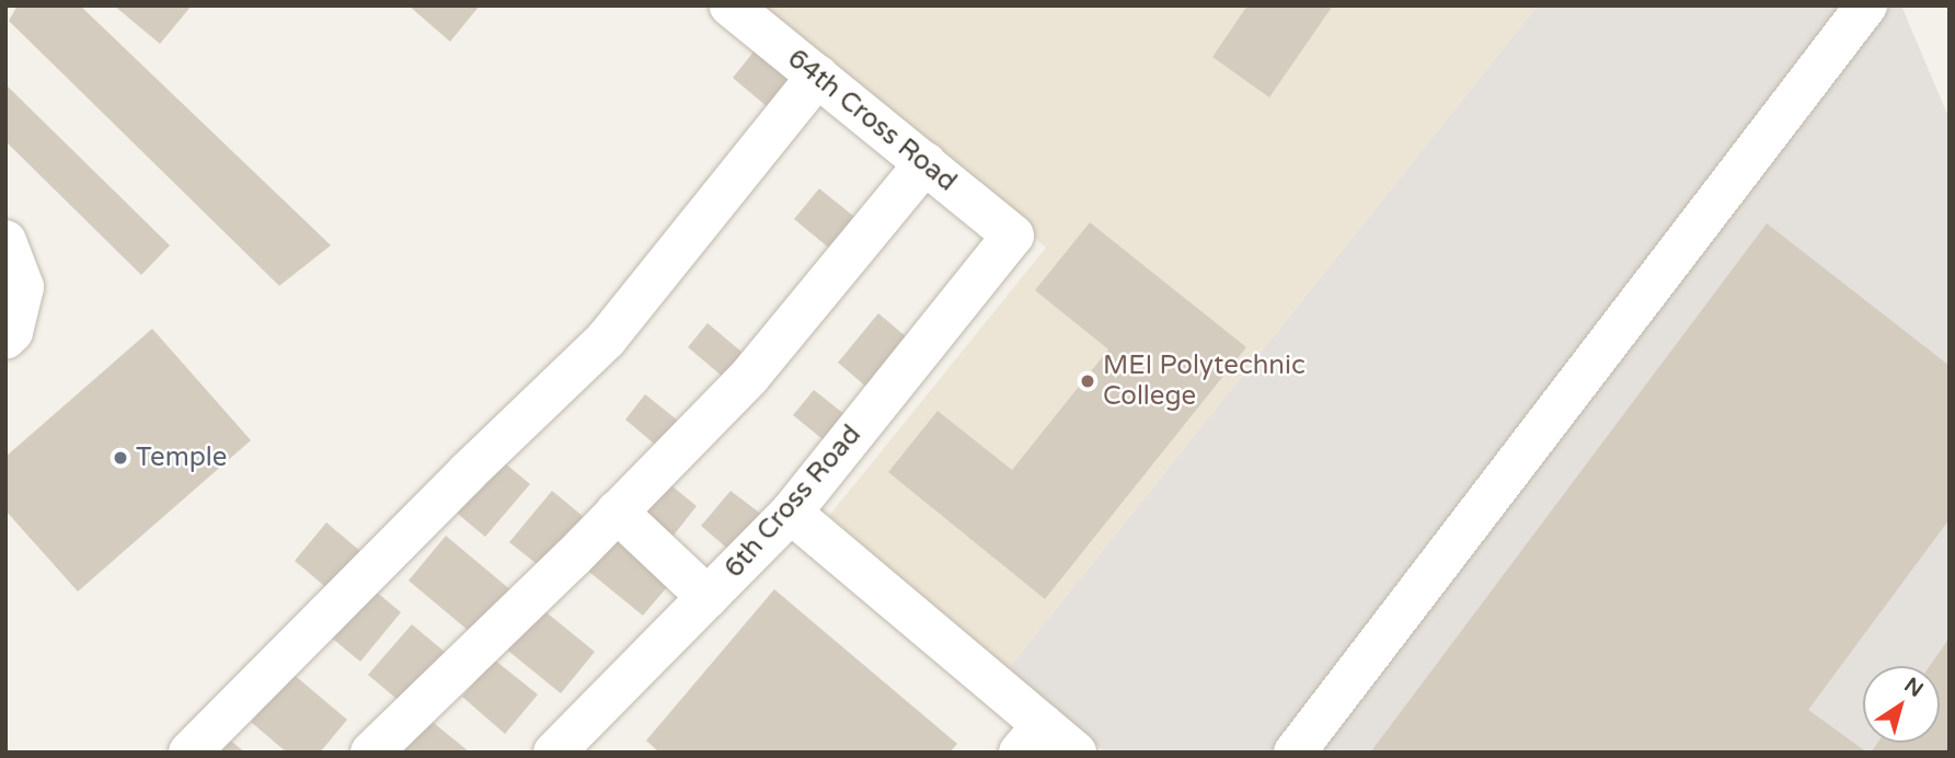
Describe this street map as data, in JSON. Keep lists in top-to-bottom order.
{
  "streets": {
    "street": ["64th Cross Road", "6th Cross Road"]
  },
  "crossings": [
    ["64th Cross Road", "6th Cross Road"]
  ],
  "places": ["MEI Polytechnic College", "Temple"],
  "north": "top right"
}
